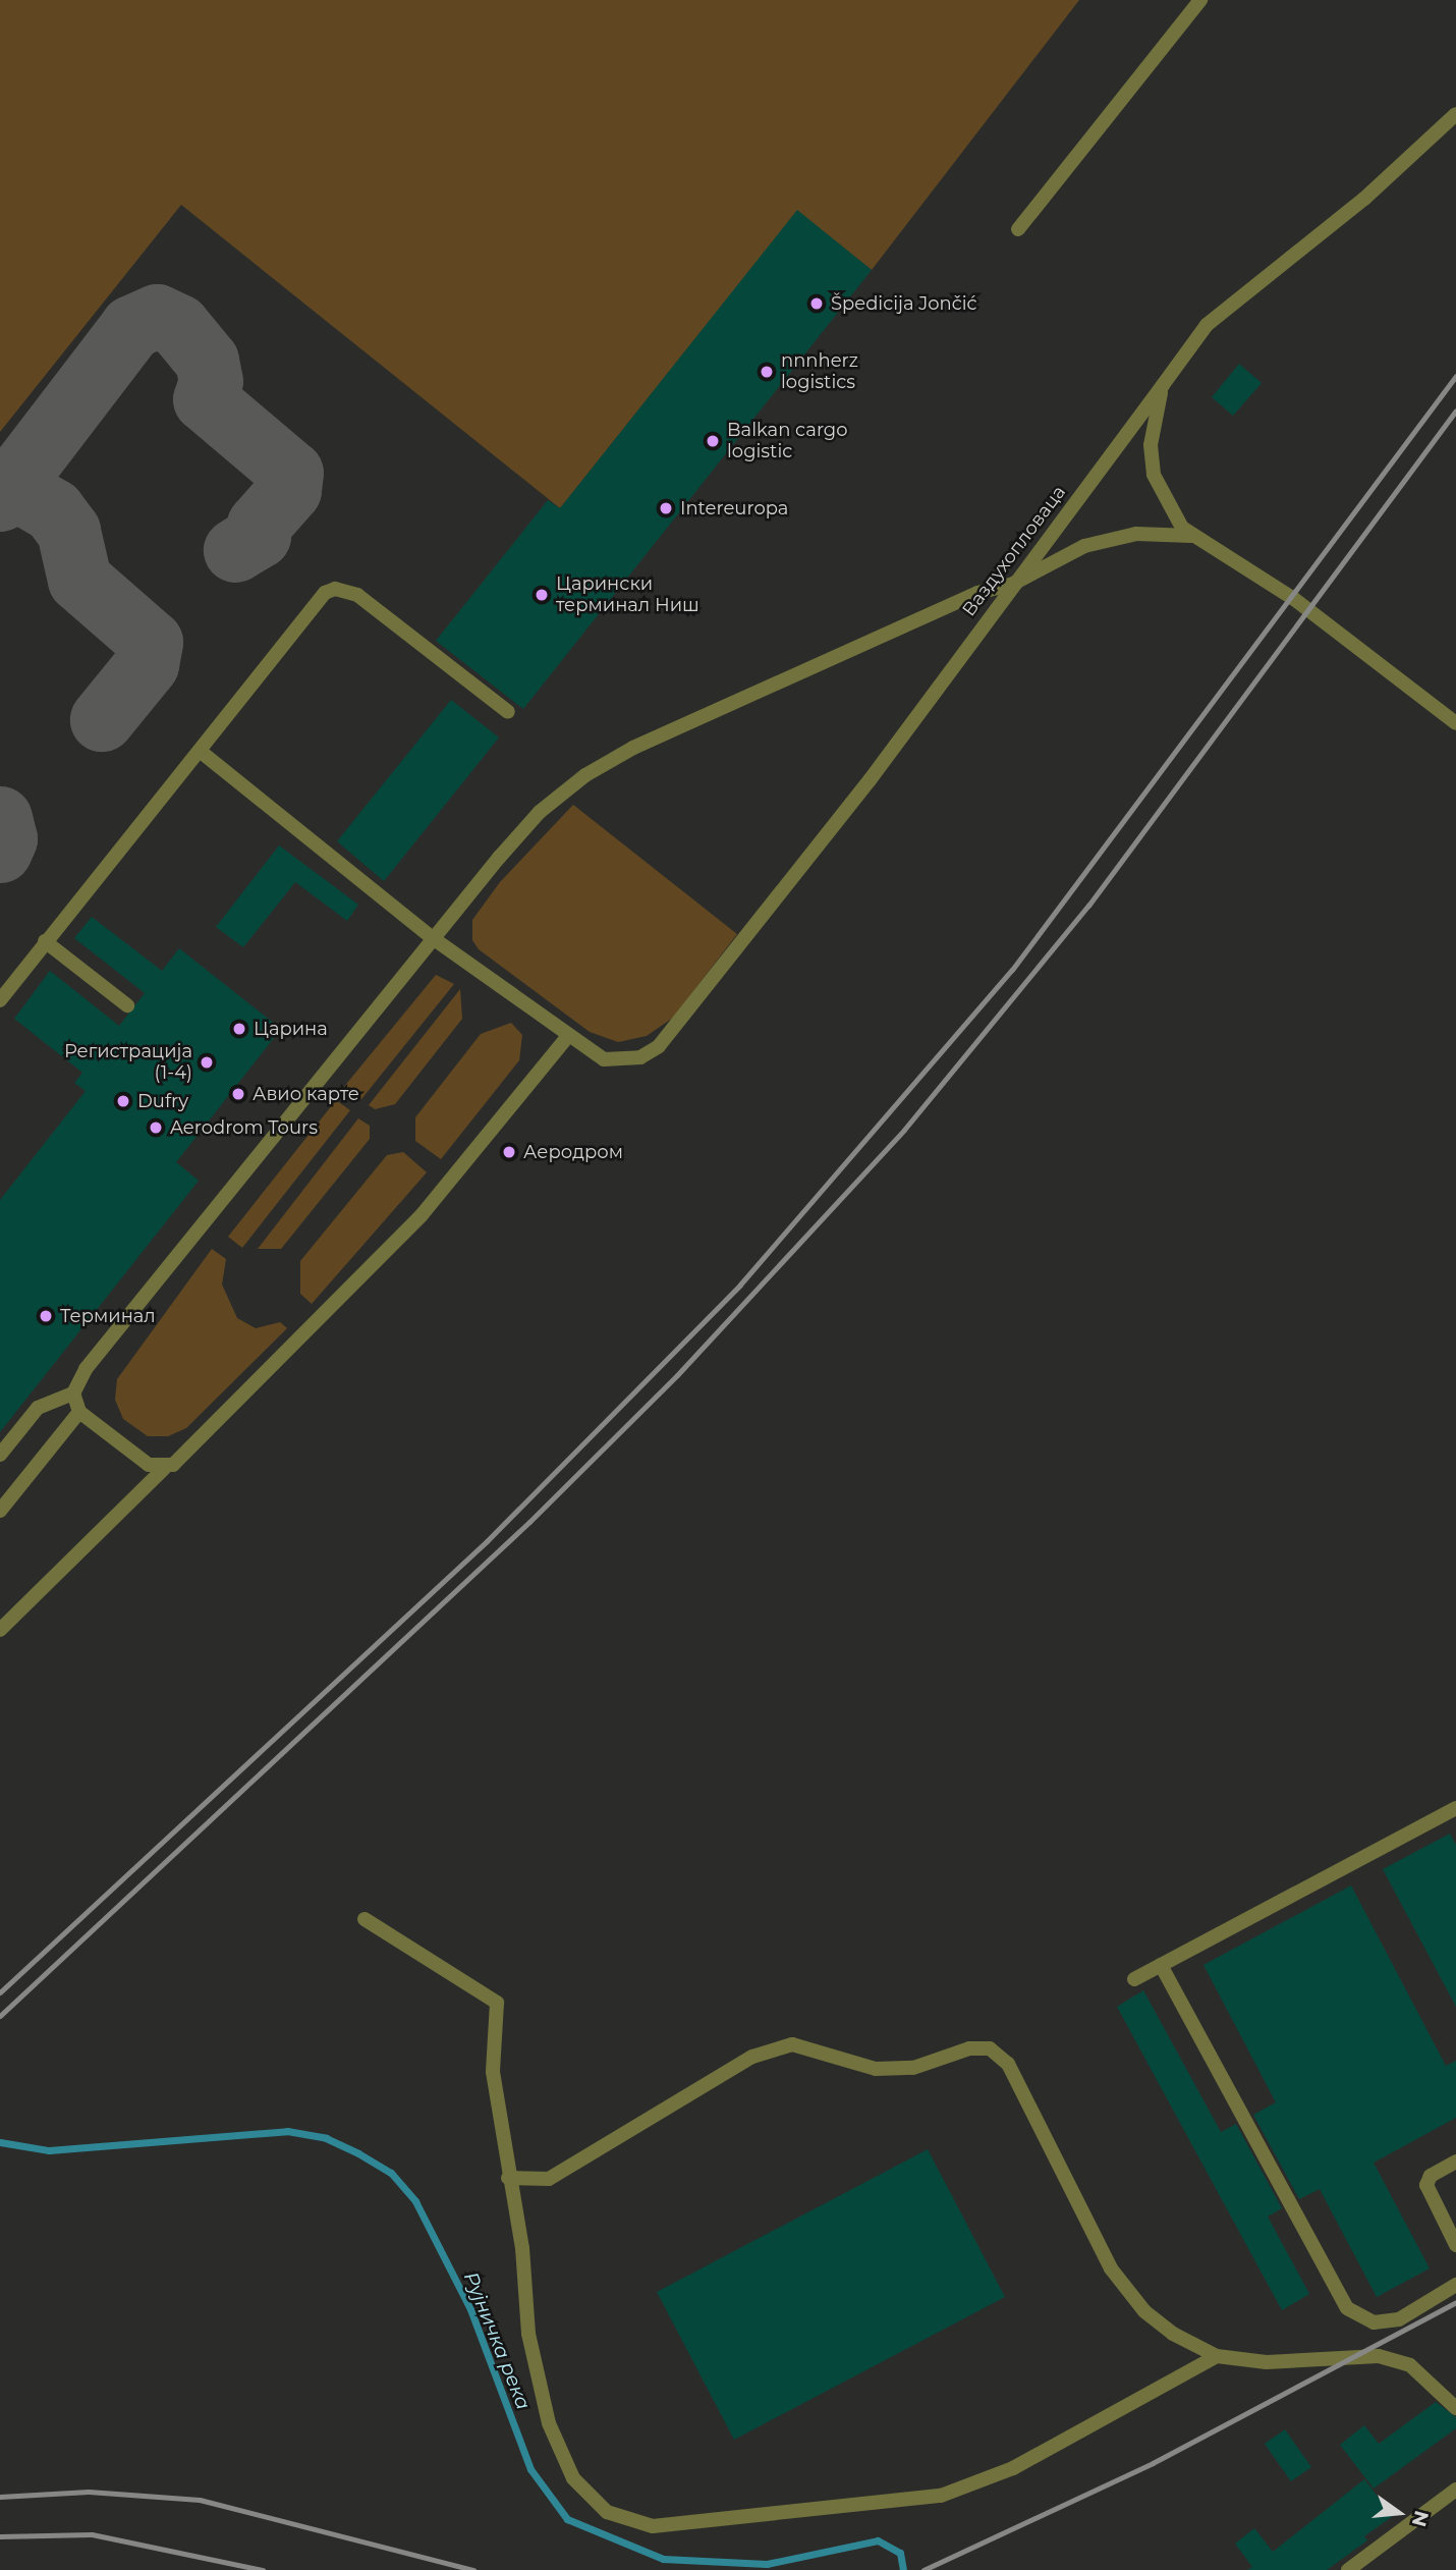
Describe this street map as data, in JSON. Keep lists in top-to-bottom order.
{
  "streets": {
    "street": ["Ваздухопловаца"]
  },
  "water": ["Рујничка река"],
  "places": [
    "Špedicija Jončić",
    "nnnherz logistics",
    "Balkan cargo logistic",
    "Intereuropa",
    "Царински терминал Ниш",
    "Царина",
    "Регистрација (1-4)",
    "Авио карте",
    "Dufry",
    "Aerodrom Tours",
    "Аеродром",
    "Терминал"
  ],
  "north": "right"
}
